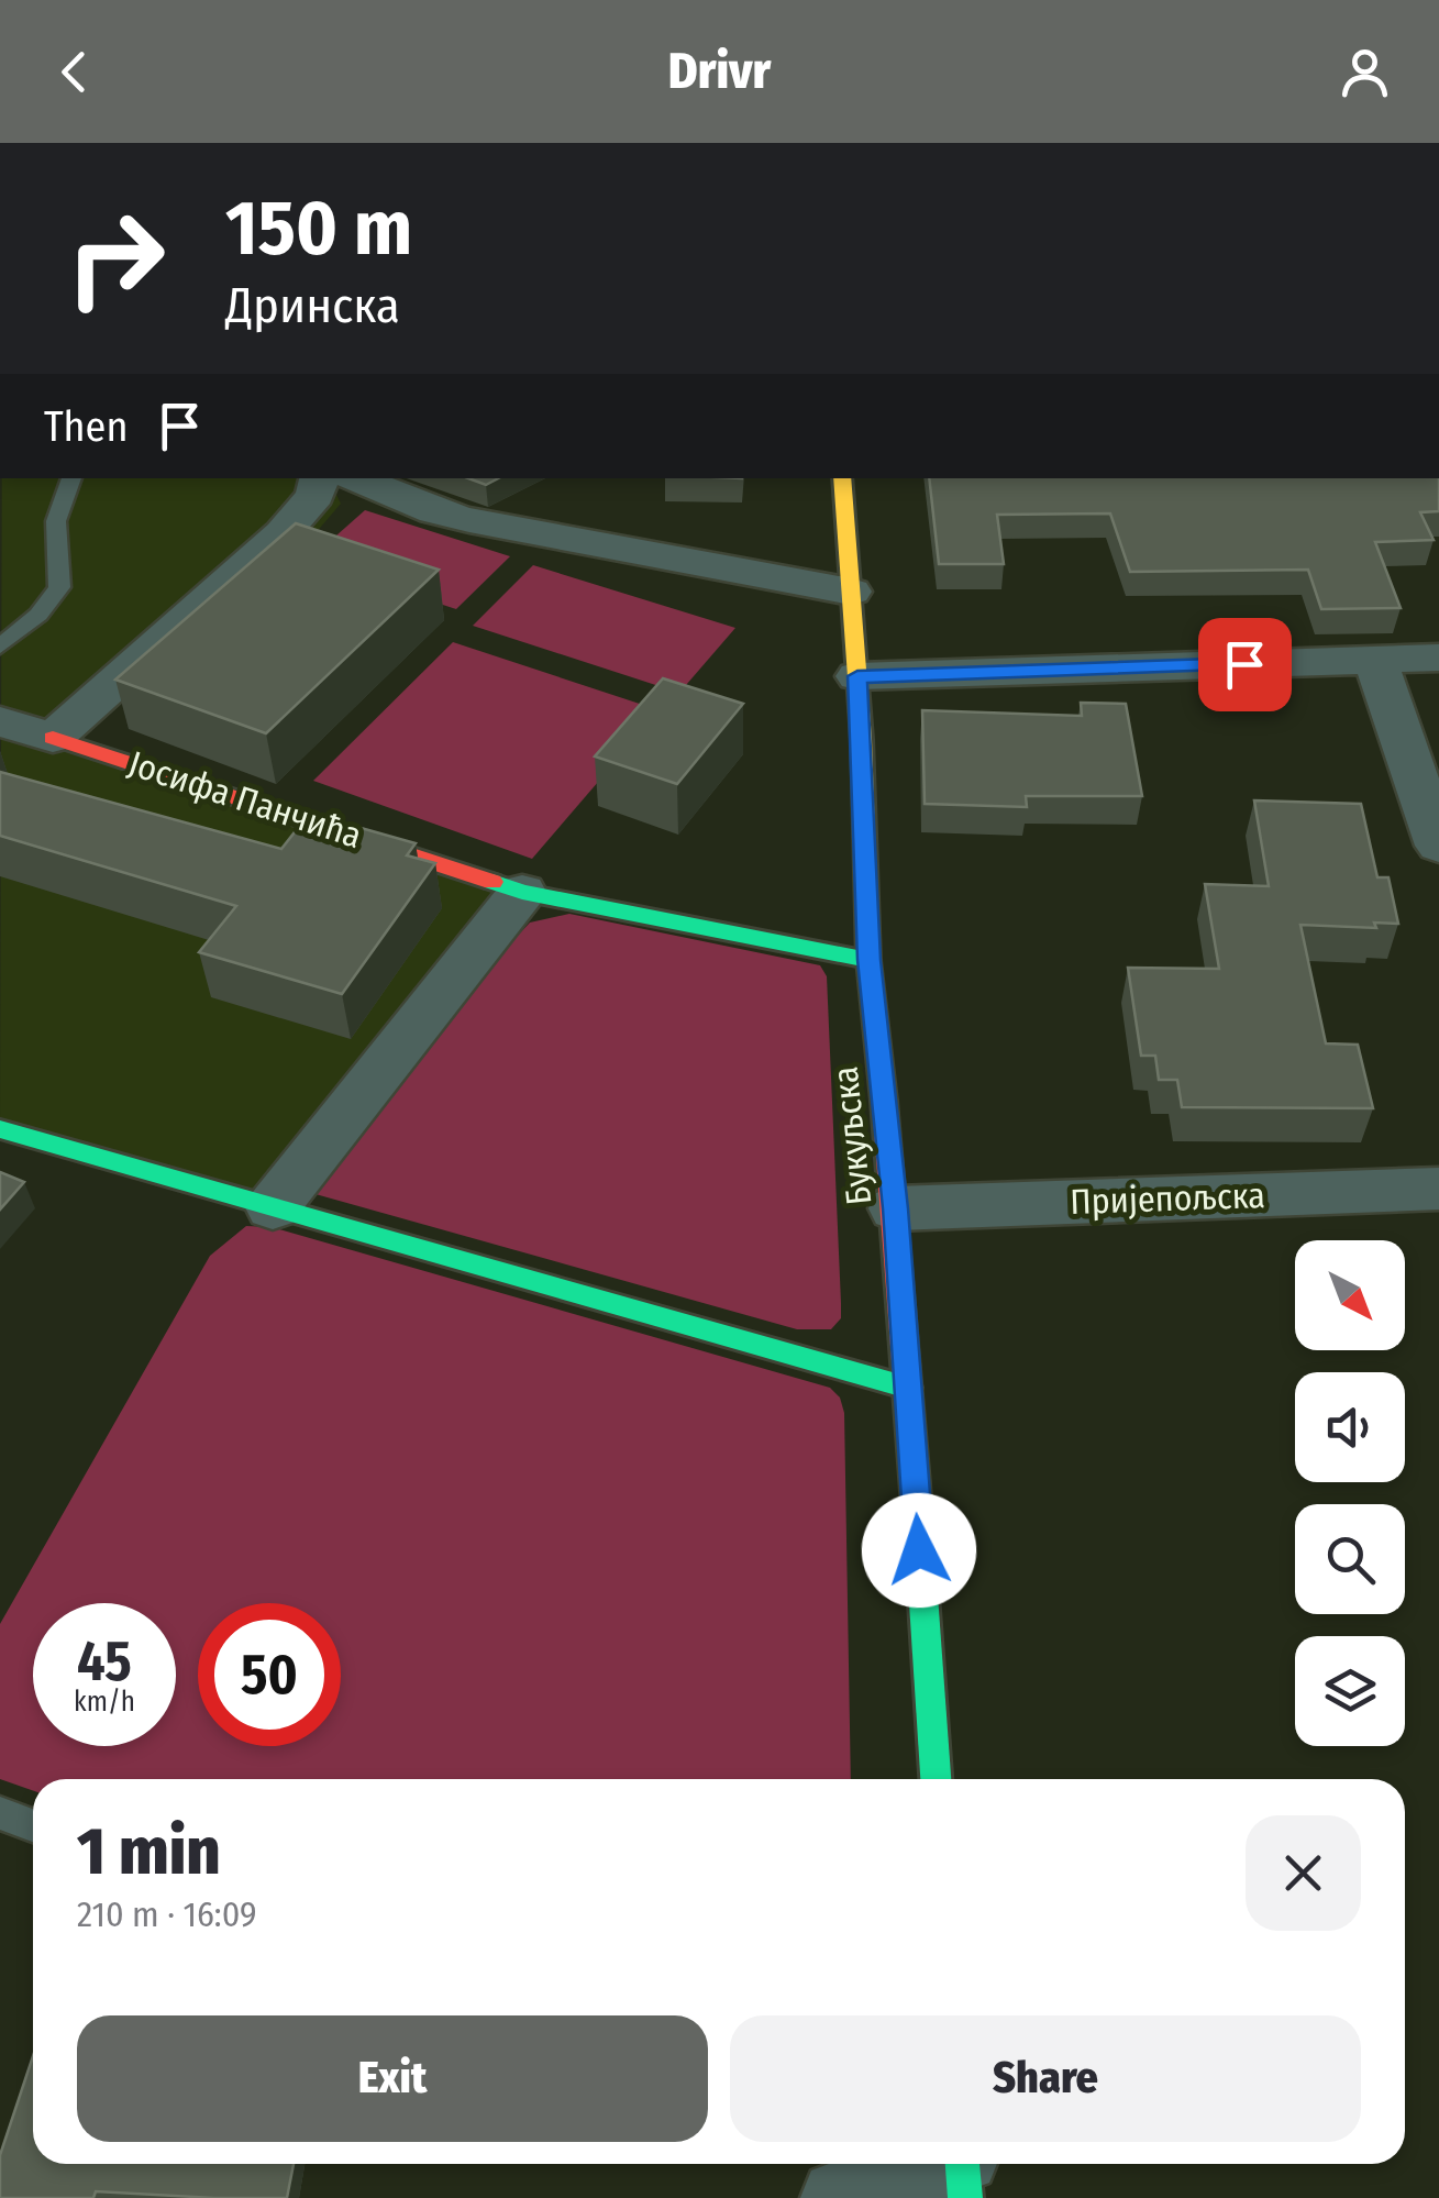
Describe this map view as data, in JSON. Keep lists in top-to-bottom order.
{
  "streets": {
    "street": ["Јосифа Панчића", "Букуљска", "Пријепољска"]
  },
  "crossings": [
    ["Јосифа Панчића", "Букуљска"],
    ["Букуљска", "Пријепољска"]
  ],
  "north": "bottom right",
  "page": {
    "header": "Drivr",
    "turn": ["150 m", "Дринска"],
    "then": "Then",
    "speed": "45 km/h",
    "limit": "50",
    "heading": ["1 min", "210 m · 16:09"],
    "buttons": ["Exit", "Share"]
  }
}
